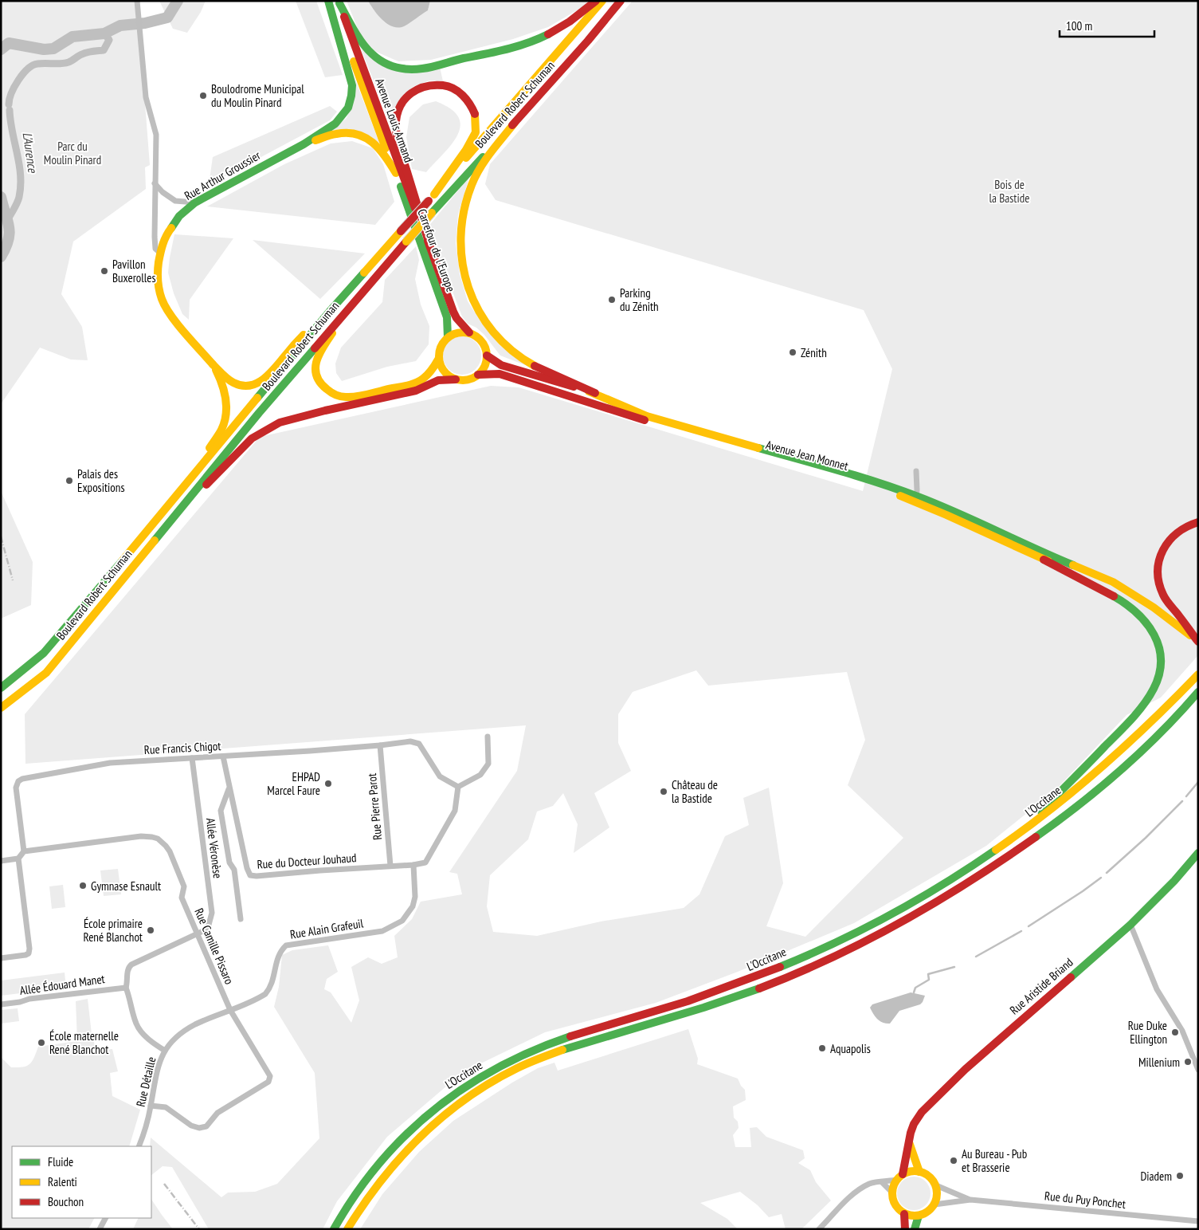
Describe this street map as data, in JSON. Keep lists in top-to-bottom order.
{
  "streets": {
    "main road": [
      "Boulevard Robert Schuman",
      "Avenue Louis Armand",
      "Rue Arthur Groussier",
      "Carrefour de l'Europe",
      "Avenue Jean Monnet",
      "L'Occitane",
      "Rue Aristide Briand"
    ],
    "street": [
      "Rue Francis Chigot",
      "Rue Pierre Parot",
      "Allée Véronèse",
      "Rue du Docteur Jouhaud",
      "Rue Alain Grafeuil",
      "Rue Camille Pissaro",
      "Allée Édouard Manet",
      "Rue Détaille",
      "Rue du Puy Ponchet"
    ]
  },
  "crossings": [
    ["Boulevard Robert Schuman", "Carrefour de l'Europe"],
    ["Avenue Louis Armand", "Carrefour de l'Europe"],
    ["Carrefour de l'Europe", "Avenue Jean Monnet"],
    ["Rue Francis Chigot", "Rue Pierre Parot"],
    ["Rue Francis Chigot", "Allée Véronèse"],
    ["Rue Francis Chigot", "Rue du Docteur Jouhaud"],
    ["Rue Francis Chigot", "Rue Camille Pissaro"],
    ["Rue Pierre Parot", "Rue du Docteur Jouhaud"],
    ["Allée Véronèse", "Rue Camille Pissaro"],
    ["Rue Alain Grafeuil", "Rue Camille Pissaro"],
    ["Rue Alain Grafeuil", "Rue Détaille"],
    ["Rue Camille Pissaro", "Rue Détaille"],
    ["Rue Aristide Briand", "Rue du Puy Ponchet"]
  ],
  "water": ["L'Aurence"],
  "parks": ["Parc du Moulin Pinard", "Bois de la Bastide"],
  "places": [
    "Boulodrome Municipal du Moulin Pinard",
    "Pavillon Buxerolles",
    "Parking du Zénith",
    "Zénith",
    "Palais des Expositions",
    "EHPAD Marcel Faure",
    "Château de la Bastide",
    "Gymnase Esnault",
    "École primaire René Blanchot",
    "Rue Duke Ellington",
    "École maternelle René Blanchot",
    "Aquapolis",
    "Millenium",
    "Au Bureau - Pub et Brasserie",
    "Diadem"
  ],
  "legend": ["Fluide", "Ralenti", "Bouchon"],
  "scale_bar": "100 m"
}
